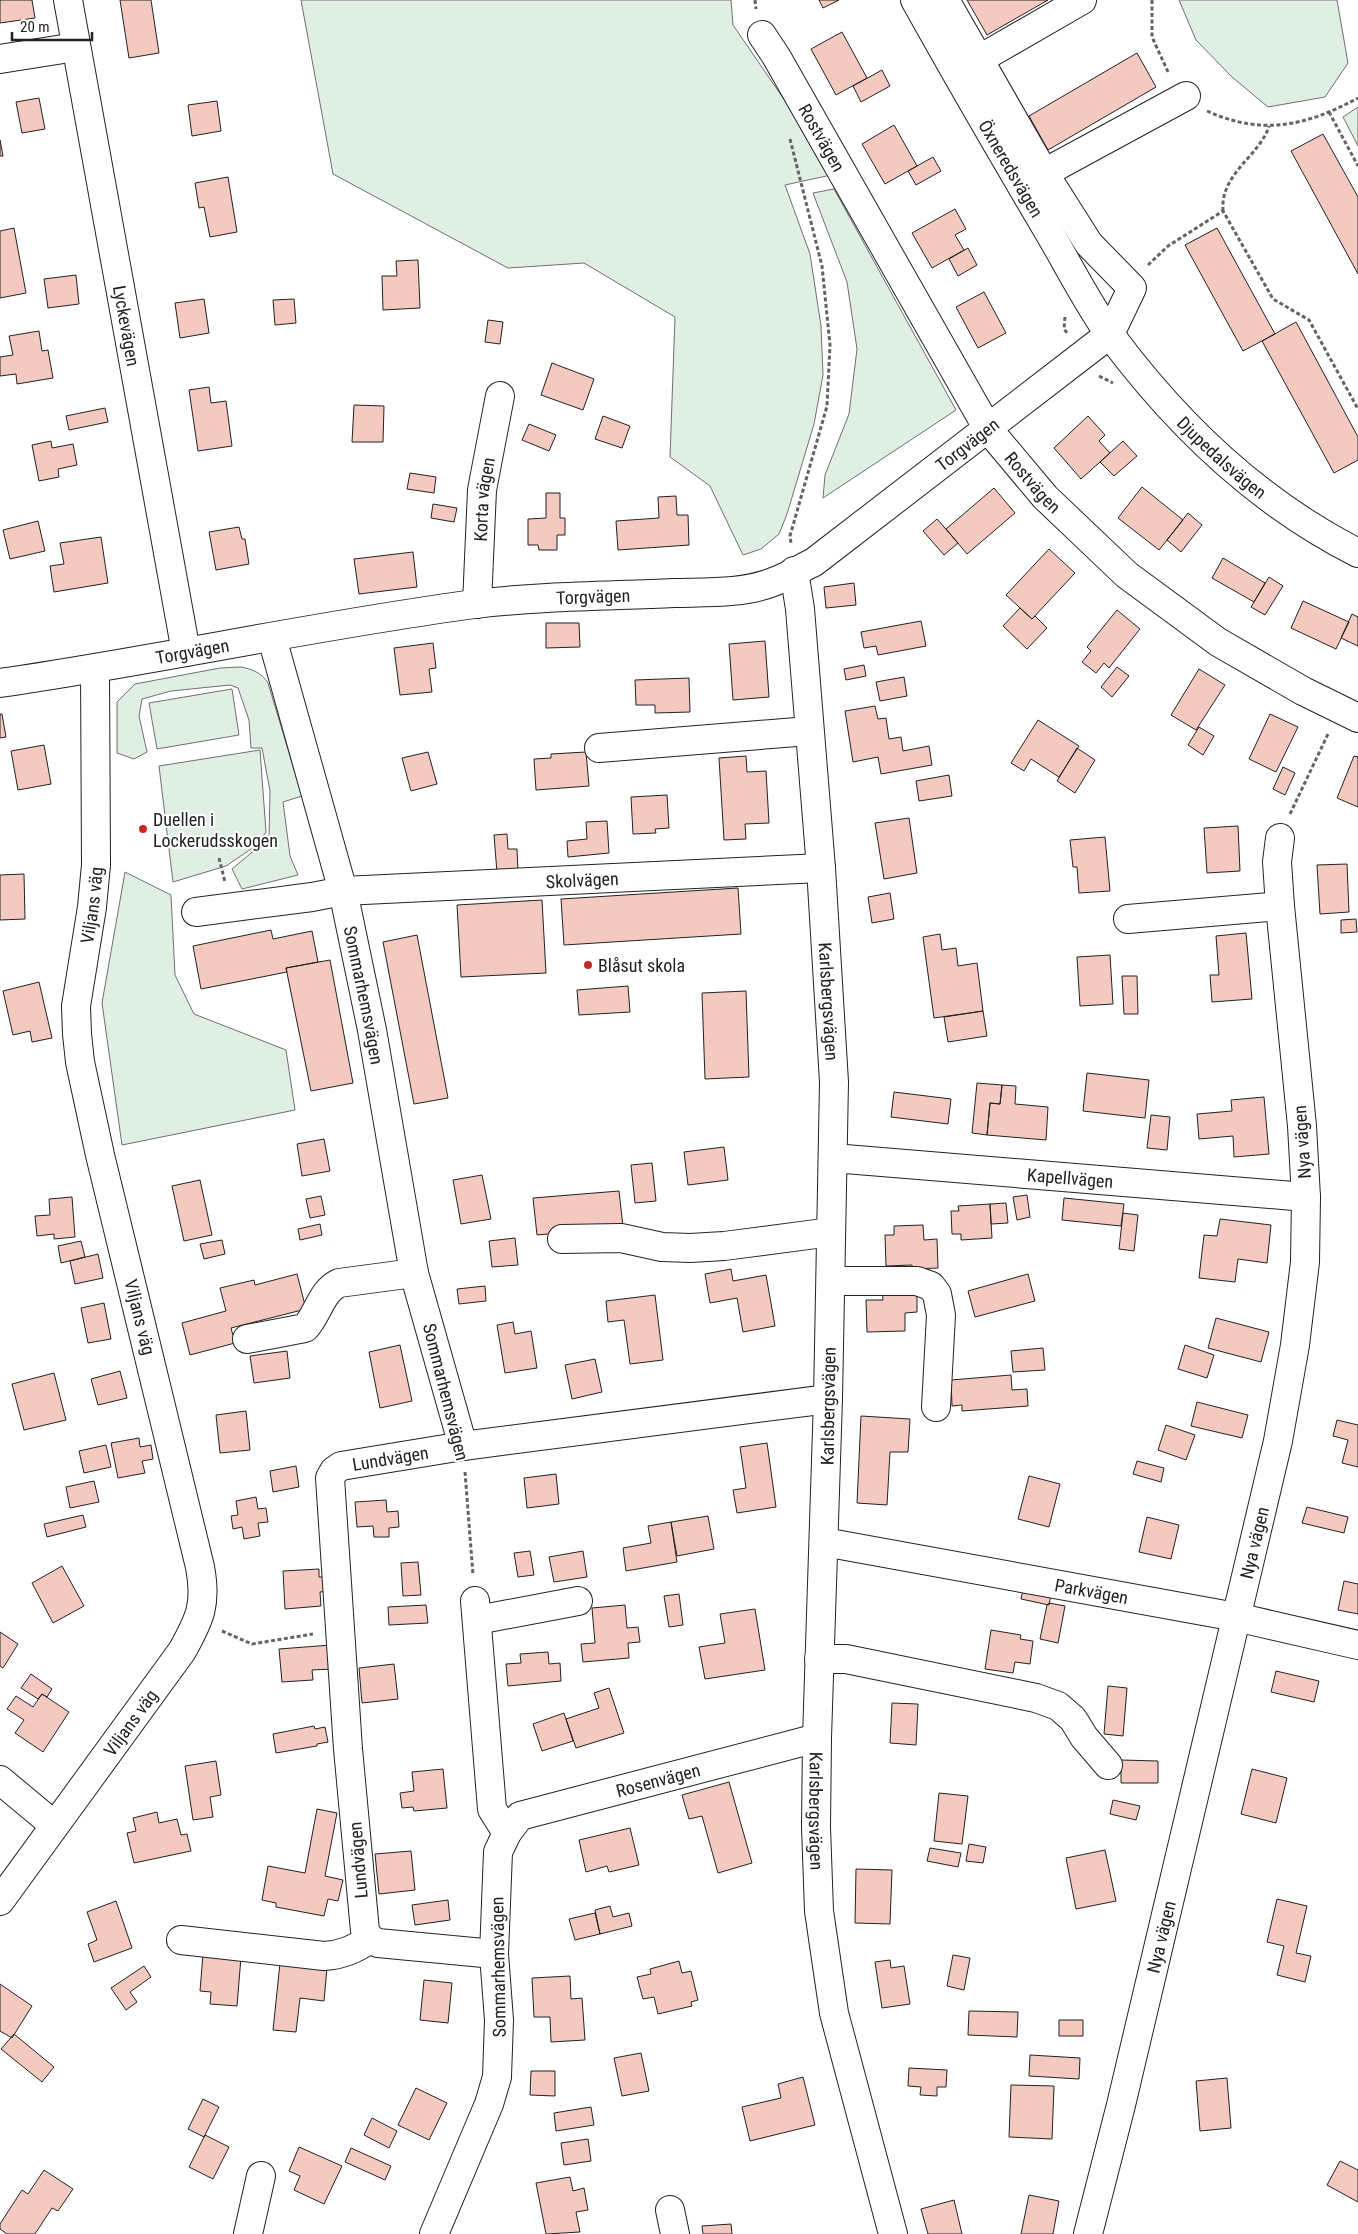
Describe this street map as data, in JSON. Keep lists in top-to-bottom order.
{
  "streets": {
    "street": [
      "Rostvägen",
      "Öxneredsvägen",
      "Lyckevägen",
      "Torgvägen",
      "Djupedalsvägen",
      "Korta vägen",
      "Skolvägen",
      "Viljans väg",
      "Sommarhemsvägen",
      "Karlsbergsvägen",
      "Nya vägen",
      "Kapellvägen",
      "Lundvägen",
      "Parkvägen",
      "Rosenvägen"
    ]
  },
  "crossings": [
    ["Rostvägen", "Torgvägen"],
    ["Öxneredsvägen", "Torgvägen"],
    ["Öxneredsvägen", "Djupedalsvägen"],
    ["Lyckevägen", "Torgvägen"],
    ["Torgvägen", "Djupedalsvägen"],
    ["Torgvägen", "Korta vägen"],
    ["Torgvägen", "Viljans väg"],
    ["Torgvägen", "Sommarhemsvägen"],
    ["Torgvägen", "Karlsbergsvägen"],
    ["Skolvägen", "Sommarhemsvägen"],
    ["Skolvägen", "Karlsbergsvägen"],
    ["Sommarhemsvägen", "Lundvägen"],
    ["Sommarhemsvägen", "Rosenvägen"],
    ["Karlsbergsvägen", "Kapellvägen"],
    ["Karlsbergsvägen", "Lundvägen"],
    ["Karlsbergsvägen", "Parkvägen"],
    ["Karlsbergsvägen", "Rosenvägen"],
    ["Nya vägen", "Kapellvägen"],
    ["Nya vägen", "Parkvägen"]
  ],
  "places": ["Duellen i Lockerudsskogen", "Blåsut skola"],
  "scale_bar": "20 m"
}
